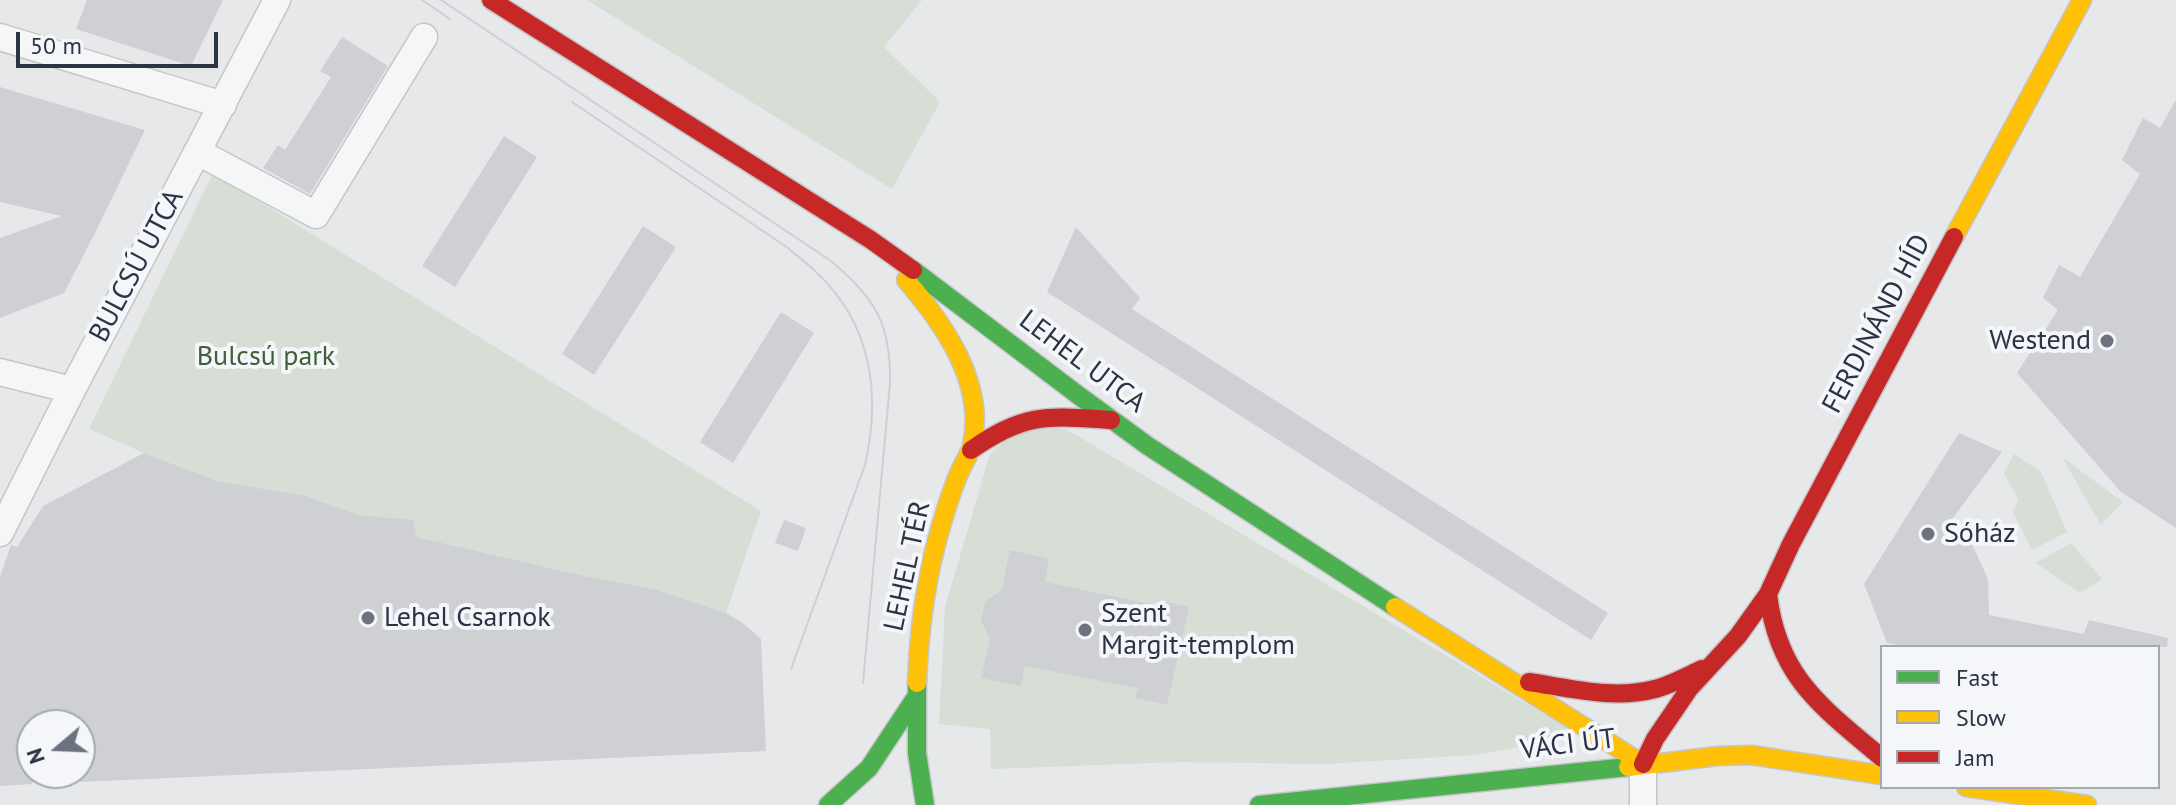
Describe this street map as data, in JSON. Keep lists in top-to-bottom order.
{
  "streets": {
    "main road": [
      "FERDINÁND HÍD",
      "LEHEL UTCA",
      "LEHEL TÉR",
      "VÁCI ÚT"
    ],
    "street": ["BULCSÚ UTCA"]
  },
  "crossings": [
    ["FERDINÁND HÍD", "LEHEL UTCA"],
    ["FERDINÁND HÍD", "VÁCI ÚT"],
    ["LEHEL UTCA", "LEHEL TÉR"],
    ["LEHEL UTCA", "VÁCI ÚT"]
  ],
  "parks": ["Bulcsú park"],
  "places": [
    "Westend",
    "Sóház",
    "Lehel Csarnok",
    "Szent Margit-templom"
  ],
  "legend": ["Fast", "Slow", "Jam"],
  "scale_bar": "50 m",
  "north": "left"
}
